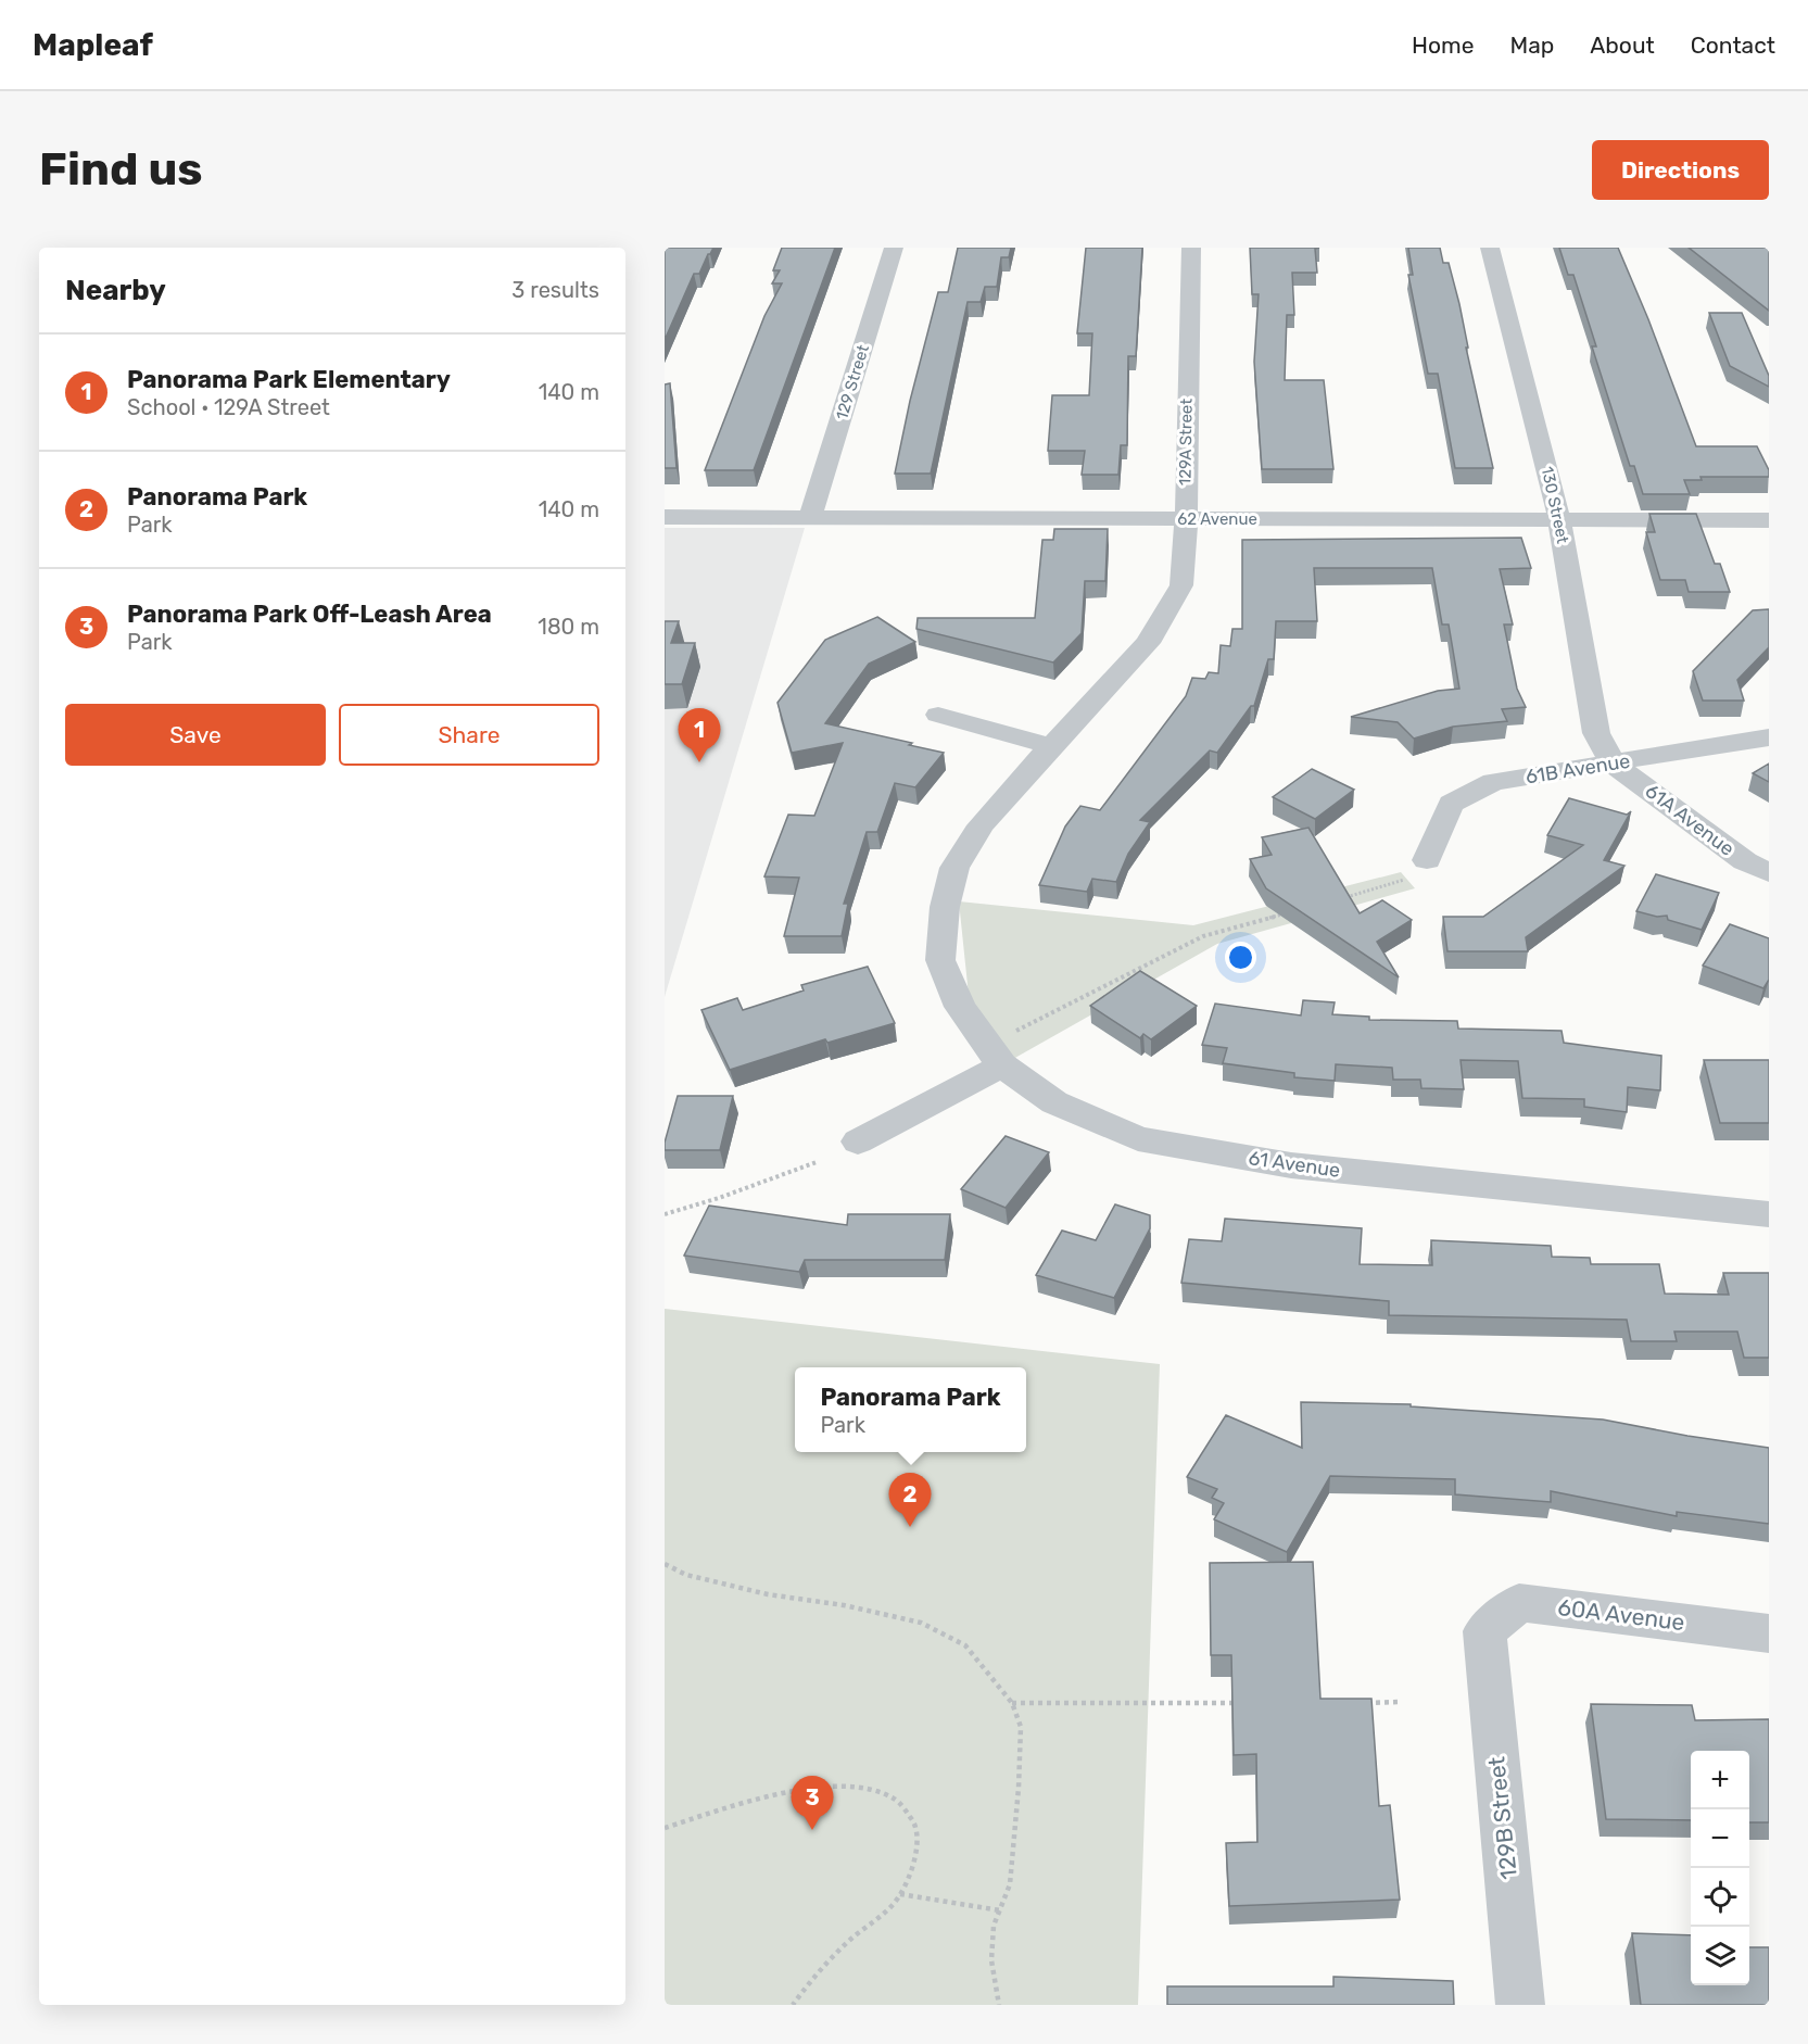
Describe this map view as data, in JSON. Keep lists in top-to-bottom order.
{
  "streets": {
    "street": [
      "129 Street",
      "129A Street",
      "130 Street",
      "62 Avenue",
      "61B Avenue",
      "61A Avenue",
      "61 Avenue",
      "60A Avenue",
      "129B Street"
    ]
  },
  "crossings": [
    ["129 Street", "62 Avenue"],
    ["129A Street", "62 Avenue"],
    ["129A Street", "61 Avenue"],
    ["130 Street", "62 Avenue"],
    ["130 Street", "61B Avenue"],
    ["130 Street", "61A Avenue"],
    ["61B Avenue", "61A Avenue"],
    ["60A Avenue", "129B Street"]
  ],
  "page": {
    "header": "Mapleaf",
    "nav": [
      "Home",
      "Map",
      "About",
      "Contact"
    ],
    "buttons": [
      "Directions",
      ["Save", "Share"]
    ],
    "title": "Find us",
    "heading": ["Nearby", "3 results"],
    "list": [
      {
        "mark": "1",
        "name": "Panorama Park Elementary",
        "note": "School · 129A Street",
        "value": "140 m"
      },
      {
        "mark": "2",
        "name": "Panorama Park",
        "note": "Park",
        "value": "140 m"
      },
      {
        "mark": "3",
        "name": "Panorama Park Off-Leash Area",
        "note": "Park",
        "value": "180 m"
      }
    ],
    "pins": ["1", "2", "3"],
    "popup": ["Panorama Park", "Park"],
    "map_buttons": ["+", "−"]
  }
}
